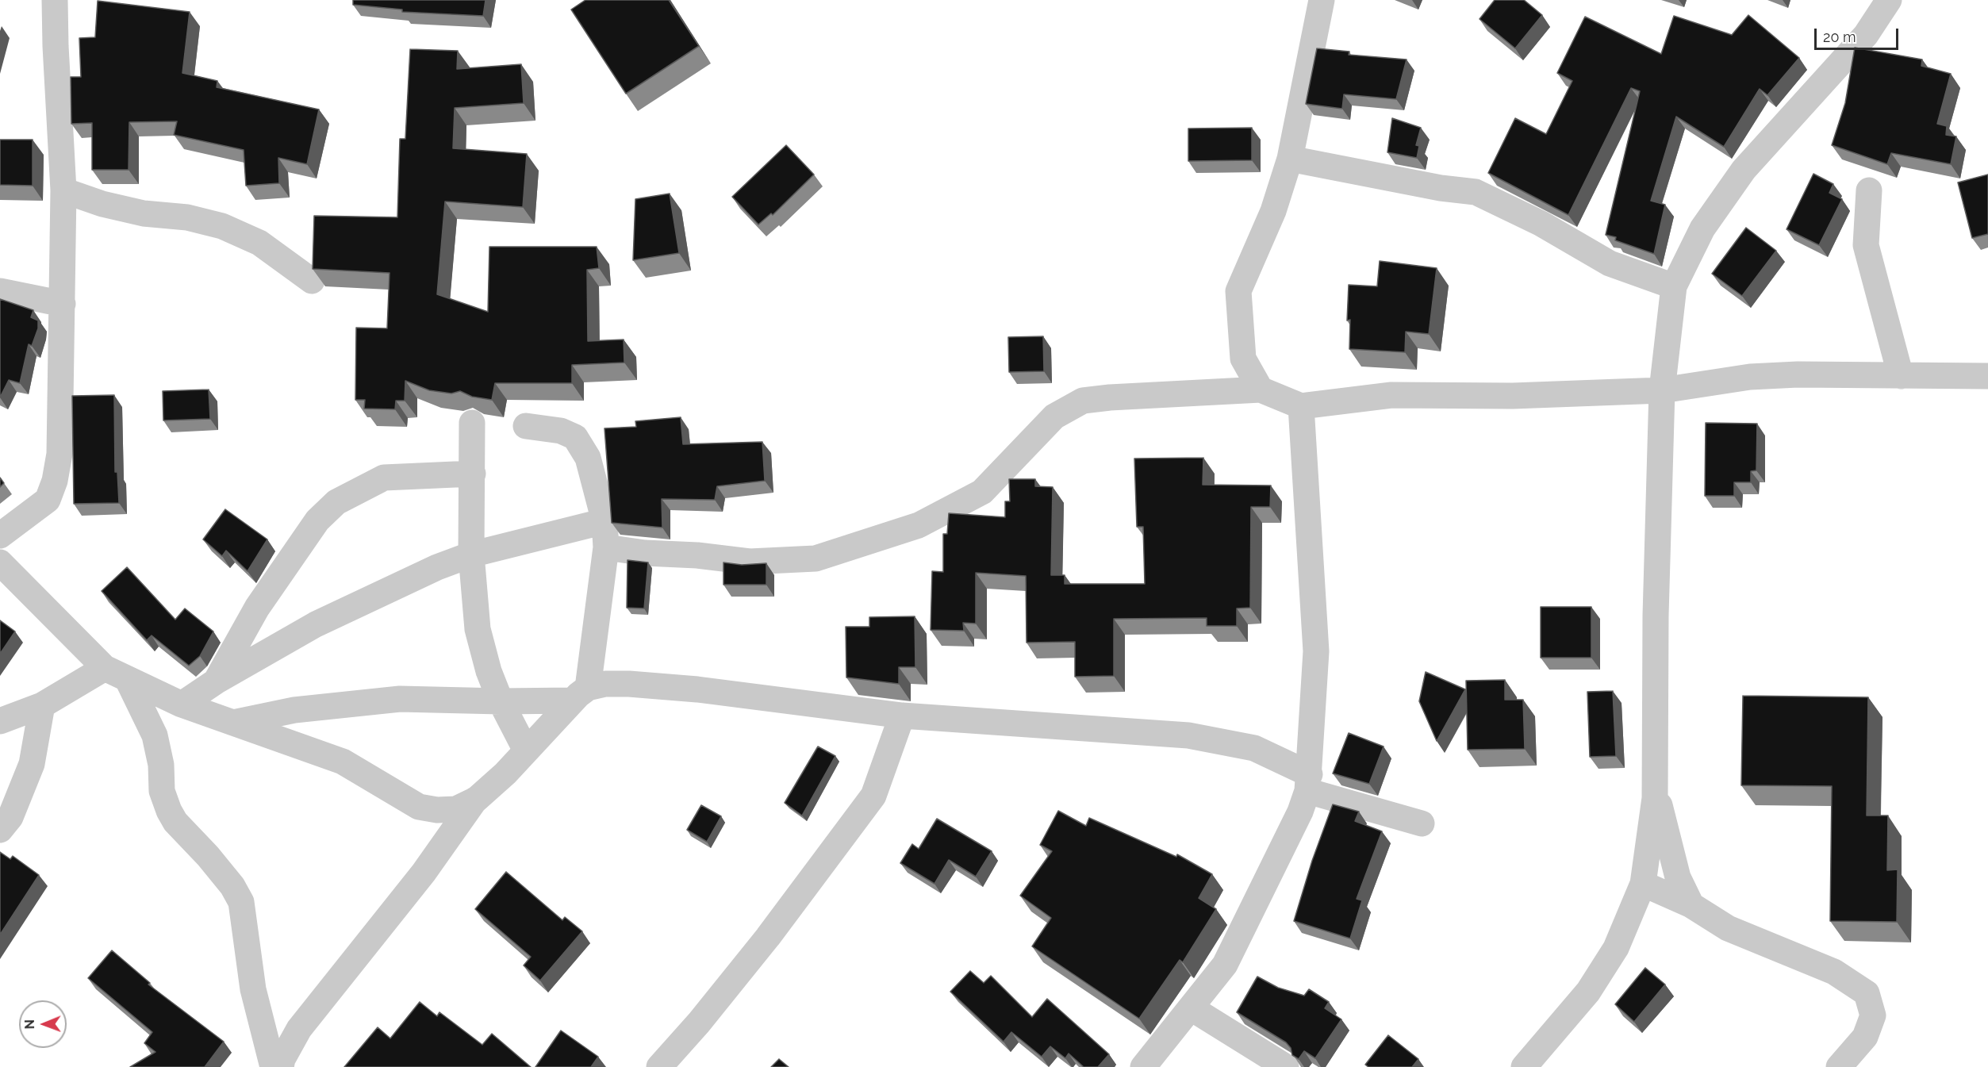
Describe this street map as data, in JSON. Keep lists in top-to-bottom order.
{
  "scale_bar": "20 m",
  "north": "left"
}
